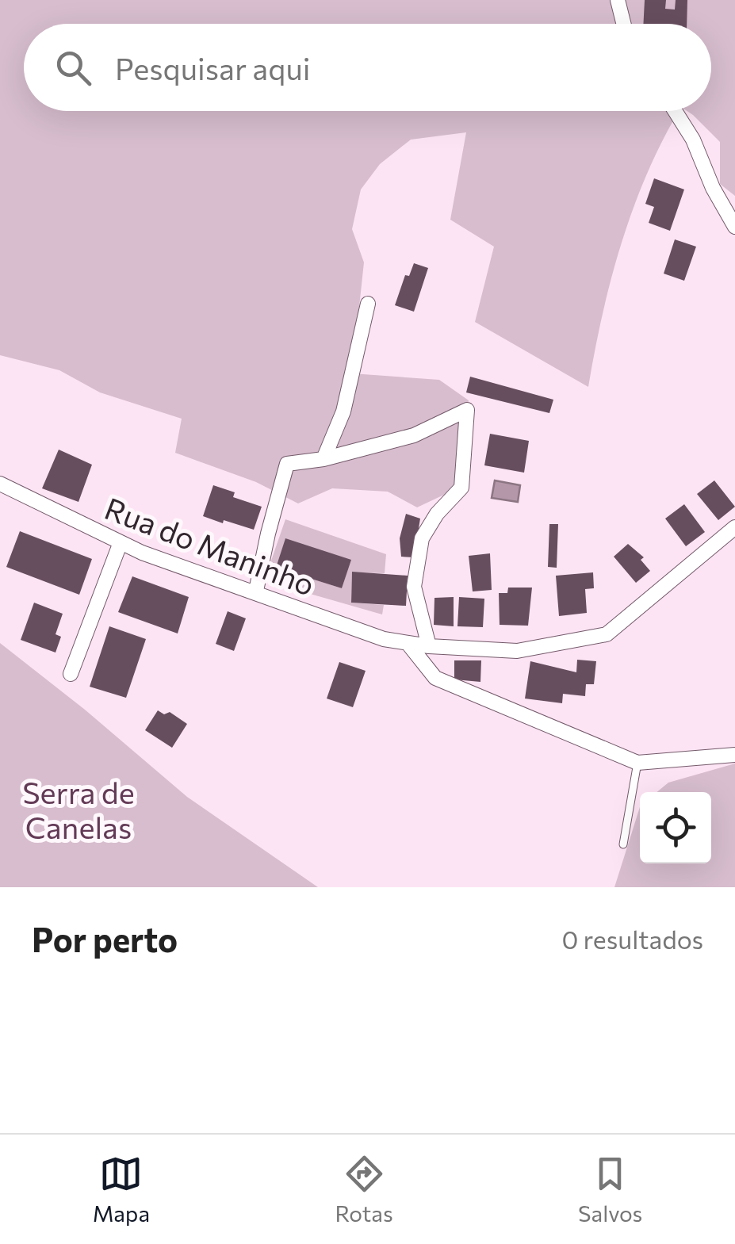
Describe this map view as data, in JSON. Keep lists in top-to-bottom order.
{
  "streets": {
    "street": ["Rua do Maninho"]
  },
  "parks": ["Serra de Canelas"],
  "page": {
    "search": "Pesquisar aqui",
    "heading": ["Por perto", "0 resultados"],
    "nav": ["Mapa", "Rotas", "Salvos"]
  }
}
